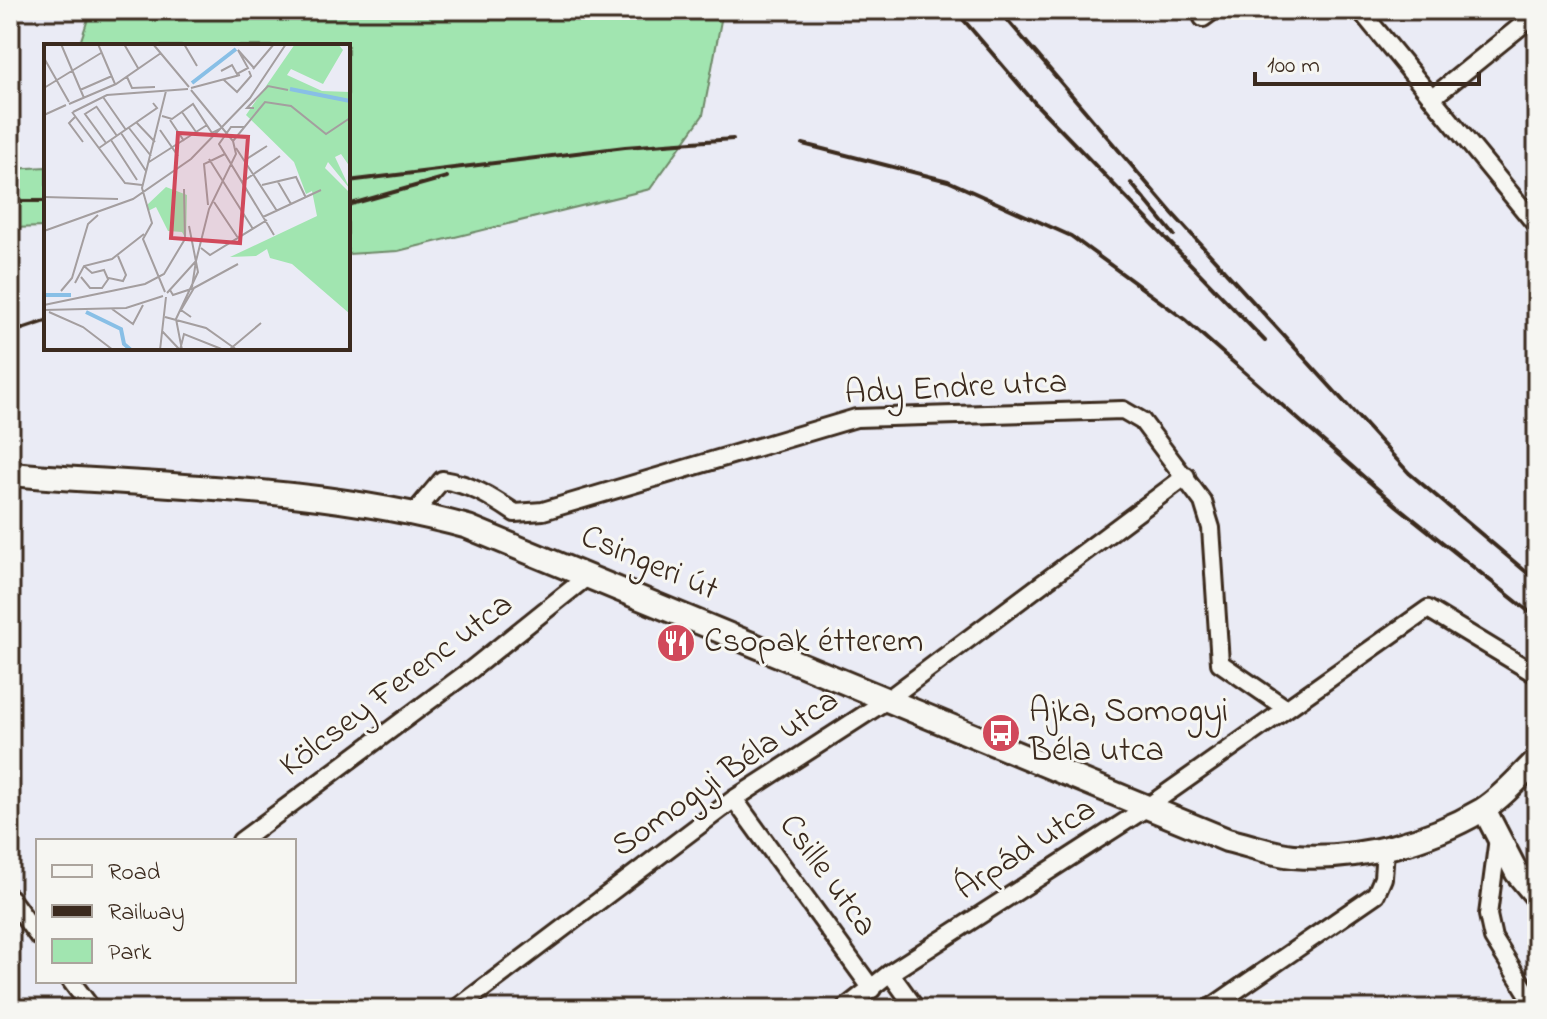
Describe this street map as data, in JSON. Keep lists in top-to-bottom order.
{
  "streets": {
    "main road": ["Csingeri út"],
    "street": [
      "Ady Endre utca",
      "Kölcsey Ferenc utca",
      "Somogyi Béla utca",
      "Árpád utca",
      "Csille utca"
    ]
  },
  "crossings": [
    ["Ady Endre utca", "Csingeri út"],
    ["Ady Endre utca", "Somogyi Béla utca"],
    ["Ady Endre utca", "Árpád utca"],
    ["Csingeri út", "Kölcsey Ferenc utca"],
    ["Csingeri út", "Somogyi Béla utca"],
    ["Csingeri út", "Árpád utca"],
    ["Somogyi Béla utca", "Csille utca"],
    ["Árpád utca", "Csille utca"]
  ],
  "places": {
    "restaurant": ["Csopak étterem"],
    "bus stop": ["Ajka, Somogyi Béla utca"]
  },
  "legend": ["Road", "Railway", "Park"],
  "scale_bar": "100 m"
}
